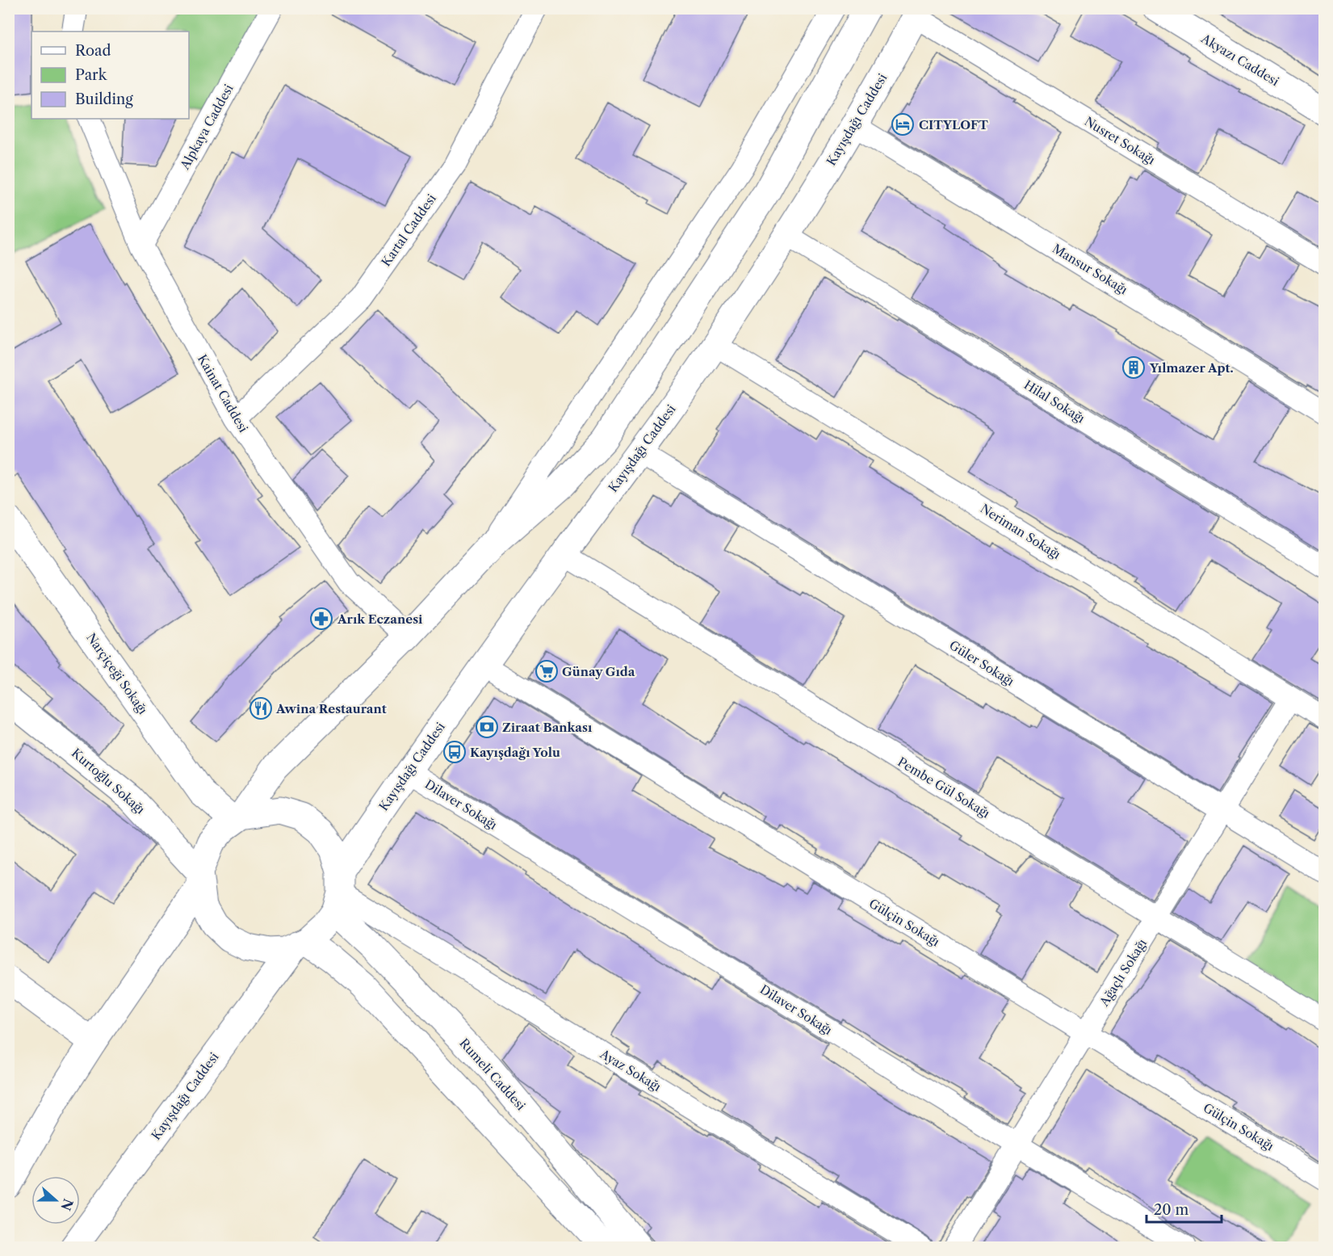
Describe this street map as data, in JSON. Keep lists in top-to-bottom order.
{
  "streets": {
    "main road": [
      "Akyazı Caddesi",
      "Kayışdağı Caddesi",
      "Narçiçeği Sokağı",
      "Kurtoğlu Sokağı",
      "Rumeli Caddesi"
    ],
    "street": [
      "Alpkaya Caddesi",
      "Nusret Sokağı",
      "Kartal Caddesi",
      "Mansur Sokağı",
      "Kainat Caddesi",
      "Hilal Sokağı",
      "Neriman Sokağı",
      "Güler Sokağı",
      "Pembe Gül Sokağı",
      "Dilaver Sokağı",
      "Gülçin Sokağı",
      "Ağaçlı Sokağı",
      "Ayaz Sokağı"
    ]
  },
  "crossings": [
    ["Kayışdağı Caddesi", "Nusret Sokağı"],
    ["Kayışdağı Caddesi", "Mansur Sokağı"],
    ["Kayışdağı Caddesi", "Hilal Sokağı"],
    ["Kayışdağı Caddesi", "Neriman Sokağı"],
    ["Kayışdağı Caddesi", "Güler Sokağı"],
    ["Kayışdağı Caddesi", "Narçiçeği Sokağı"],
    ["Kayışdağı Caddesi", "Kurtoğlu Sokağı"],
    ["Kayışdağı Caddesi", "Pembe Gül Sokağı"],
    ["Kayışdağı Caddesi", "Dilaver Sokağı"],
    ["Kayışdağı Caddesi", "Gülçin Sokağı"],
    ["Kayışdağı Caddesi", "Ayaz Sokağı"],
    ["Kayışdağı Caddesi", "Rumeli Caddesi"],
    ["Alpkaya Caddesi", "Kainat Caddesi"],
    ["Kartal Caddesi", "Kainat Caddesi"],
    ["Neriman Sokağı", "Ağaçlı Sokağı"],
    ["Güler Sokağı", "Ağaçlı Sokağı"],
    ["Narçiçeği Sokağı", "Kurtoğlu Sokağı"],
    ["Narçiçeği Sokağı", "Ayaz Sokağı"],
    ["Narçiçeği Sokağı", "Rumeli Caddesi"],
    ["Kurtoğlu Sokağı", "Ayaz Sokağı"],
    ["Kurtoğlu Sokağı", "Rumeli Caddesi"],
    ["Pembe Gül Sokağı", "Ağaçlı Sokağı"],
    ["Dilaver Sokağı", "Ağaçlı Sokağı"],
    ["Gülçin Sokağı", "Ağaçlı Sokağı"],
    ["Ayaz Sokağı", "Rumeli Caddesi"]
  ],
  "places": {
    "hotel": ["CITYLOFT"],
    "building": ["Yılmazer Apt."],
    "pharmacy": ["Arık Eczanesi"],
    "supermarket": ["Günay Gıda"],
    "restaurant": ["Awina Restaurant"],
    "bank": ["Ziraat Bankası"],
    "bus stop": ["Kayışdağı Yolu"]
  },
  "legend": ["Road", "Park", "Building"],
  "scale_bar": "20 m",
  "north": "right"
}
